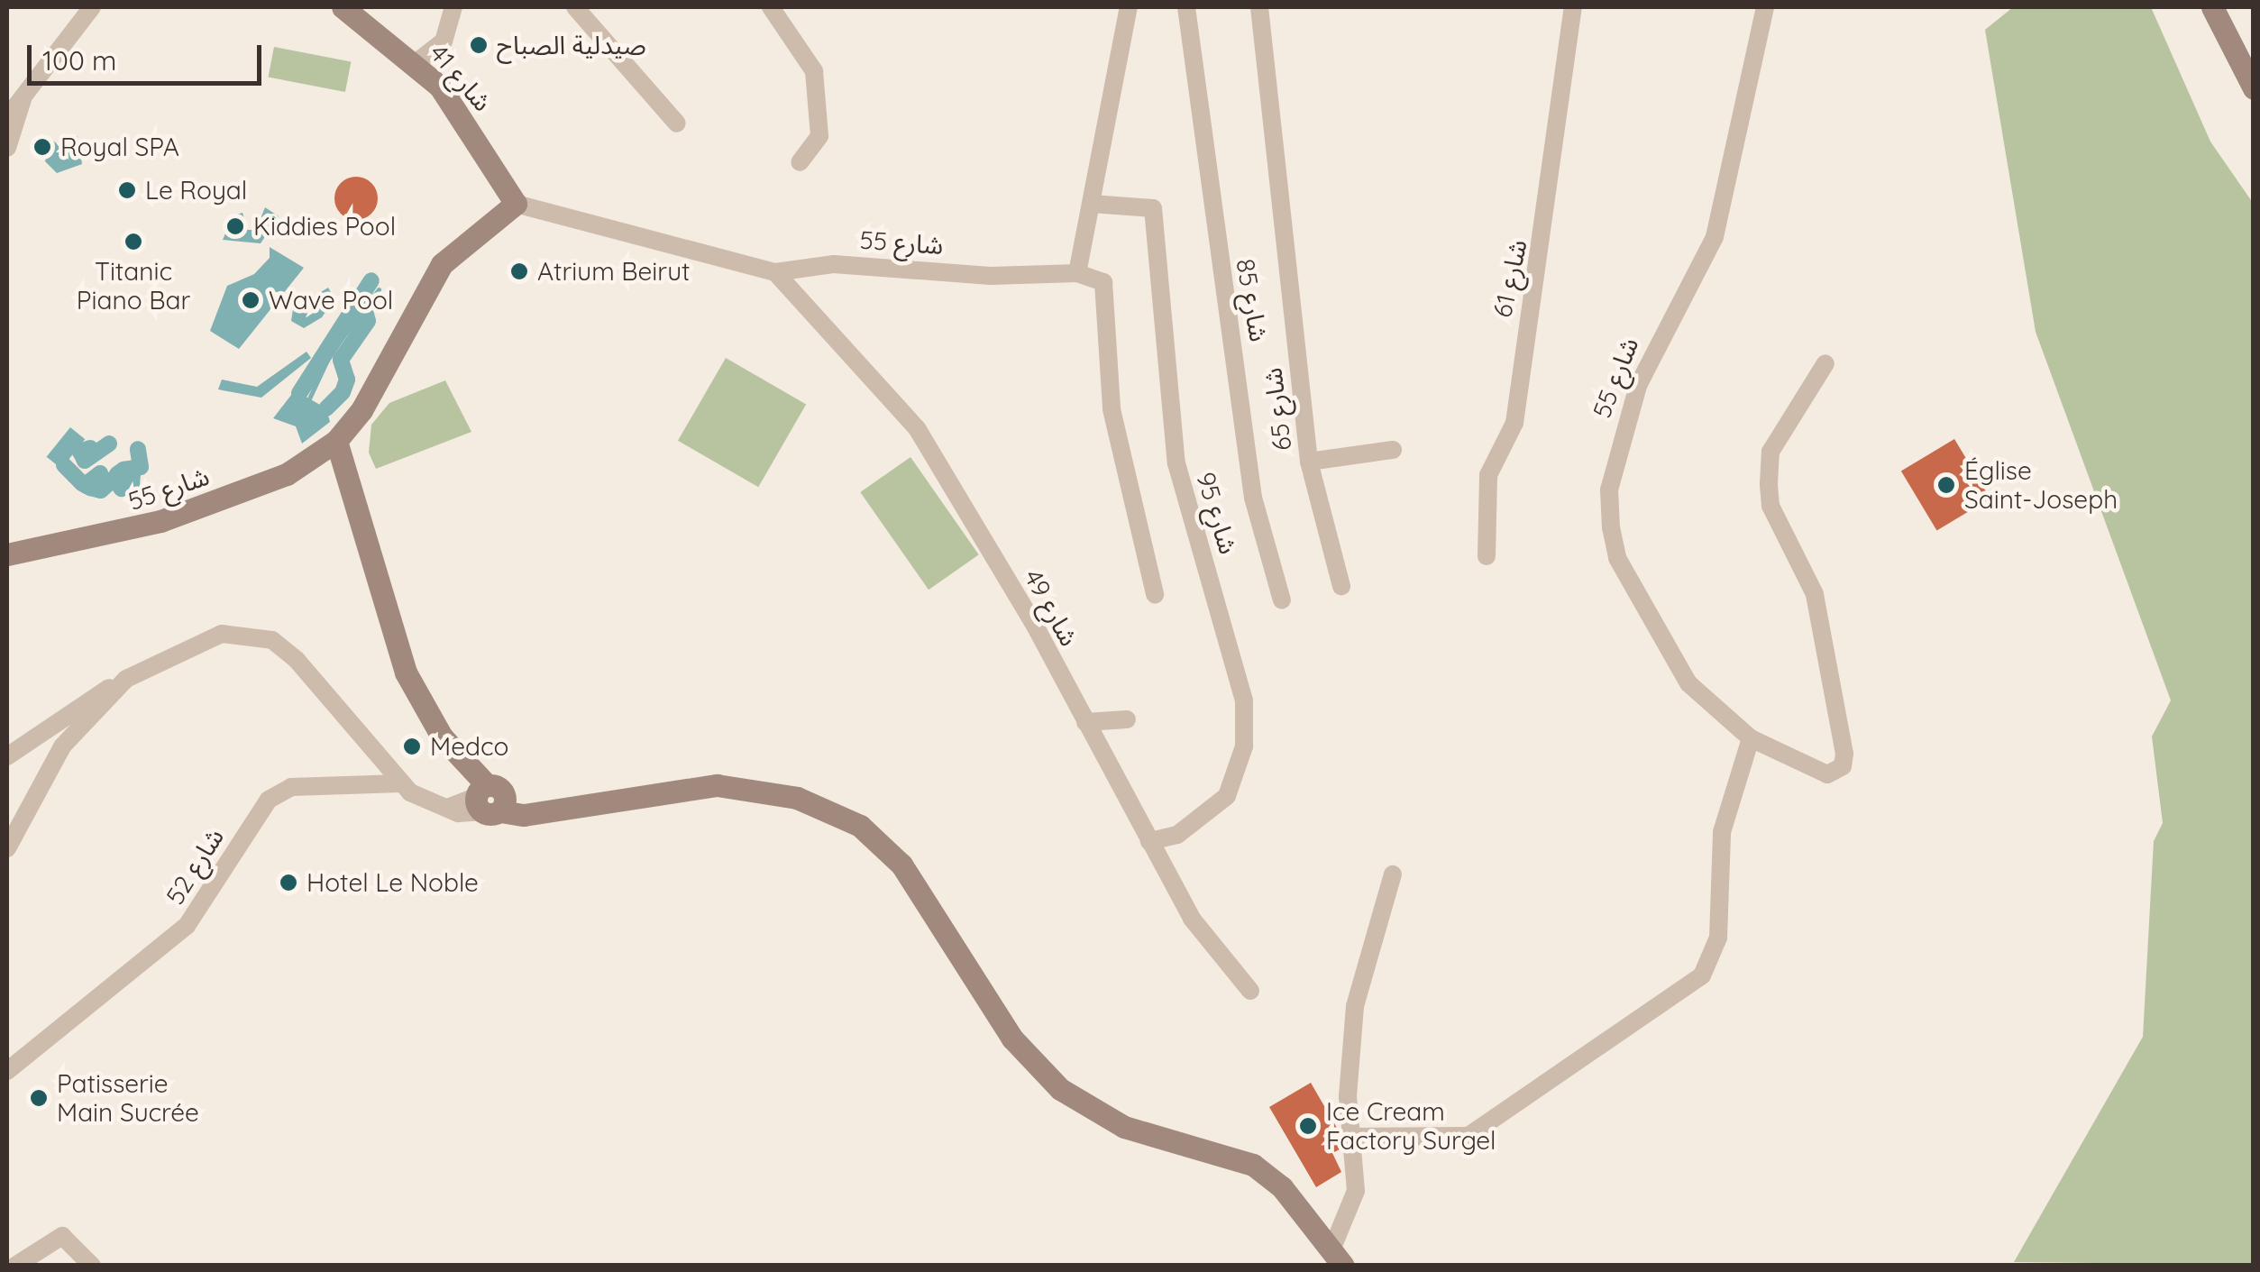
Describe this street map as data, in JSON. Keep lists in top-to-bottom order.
{
  "streets": {
    "street": [
      "شارع 41",
      "شارع 55",
      "شارع 61",
      "شارع 85",
      "شارع 65",
      "شارع 95",
      "شارع 49",
      "شارع 52"
    ]
  },
  "crossings": [
    ["شارع 41", "شارع 55"],
    ["شارع 55", "شارع 49"],
    ["شارع 95", "شارع 49"]
  ],
  "places": [
    "صيدلية الصباح",
    "Royal SPA",
    "Le Royal",
    "Kiddies Pool",
    "Titanic Piano Bar",
    "Atrium Beirut",
    "Wave Pool",
    "Église Saint-Joseph",
    "Medco",
    "Hotel Le Noble",
    "Patisserie Main Sucrée",
    "Ice Cream Factory Surgel"
  ],
  "scale_bar": "100 m"
}
